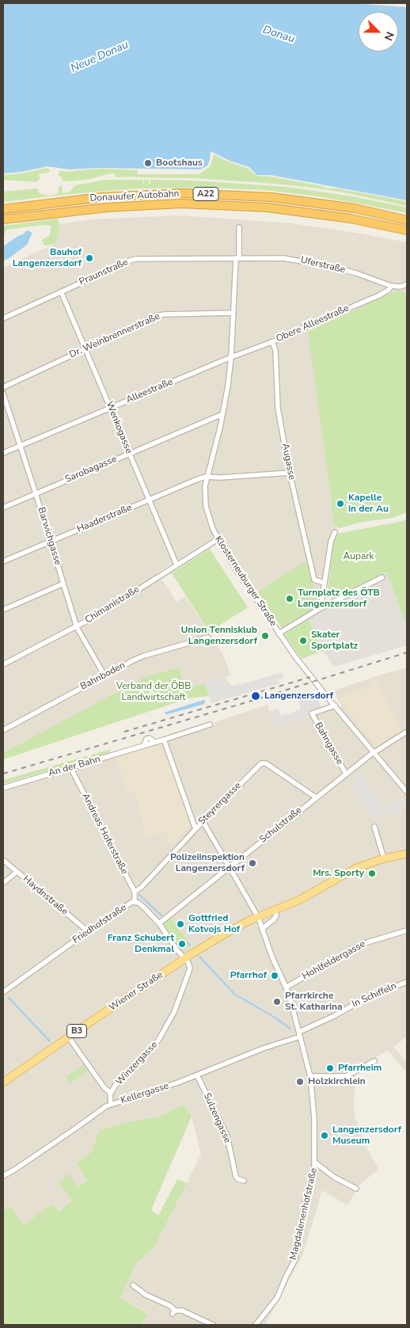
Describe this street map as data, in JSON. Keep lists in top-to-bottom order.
{
  "streets": {
    "highway": ["A22", "Donauufer Autobahn"],
    "main road": ["Wiener Straße", "B3"],
    "street": [
      "Uferstraße",
      "Praunstraße",
      "Obere Alleestraße",
      "Dr. Weinbrennerstraße",
      "Alleestraße",
      "Wenkogasse",
      "Augasse",
      "Sarobagasse",
      "Haaderstraße",
      "Barwichgasse",
      "Klosterneuburger Straße",
      "Chimanistraße",
      "Bahnboden",
      "Bahngasse",
      "An der Bahn",
      "Steyrergasse",
      "Schulstraße",
      "Andreas Hoferstraße",
      "Haydnstraße",
      "Friedhofstraße",
      "Hohlfeldergasse",
      "In Schiffeln",
      "Winzergasse",
      "Kellergasse",
      "Sulzengasse",
      "Magdalenenhofstraße"
    ]
  },
  "crossings": [
    ["Uferstraße", "Praunstraße"],
    ["Uferstraße", "Obere Alleestraße"],
    ["Uferstraße", "Klosterneuburger Straße"],
    ["Praunstraße", "Wenkogasse"],
    ["Praunstraße", "Klosterneuburger Straße"],
    ["Obere Alleestraße", "Alleestraße"],
    ["Obere Alleestraße", "Augasse"],
    ["Obere Alleestraße", "Klosterneuburger Straße"],
    ["Dr. Weinbrennerstraße", "Wenkogasse"],
    ["Dr. Weinbrennerstraße", "Klosterneuburger Straße"],
    ["Alleestraße", "Wenkogasse"],
    ["Alleestraße", "Barwichgasse"],
    ["Alleestraße", "Klosterneuburger Straße"],
    ["Wenkogasse", "Sarobagasse"],
    ["Wenkogasse", "Haaderstraße"],
    ["Wenkogasse", "Chimanistraße"],
    ["Sarobagasse", "Barwichgasse"],
    ["Sarobagasse", "Klosterneuburger Straße"],
    ["Haaderstraße", "Barwichgasse"],
    ["Haaderstraße", "Klosterneuburger Straße"],
    ["Barwichgasse", "Chimanistraße"],
    ["Barwichgasse", "Bahnboden"],
    ["Klosterneuburger Straße", "Chimanistraße"],
    ["Klosterneuburger Straße", "Bahngasse"],
    ["Klosterneuburger Straße", "Schulstraße"],
    ["Bahngasse", "Schulstraße"],
    ["An der Bahn", "Andreas Hoferstraße"],
    ["Steyrergasse", "Schulstraße"],
    ["Steyrergasse", "Andreas Hoferstraße"],
    ["Steyrergasse", "Magdalenenhofstraße"],
    ["Schulstraße", "Friedhofstraße"],
    ["Schulstraße", "Magdalenenhofstraße"],
    ["Andreas Hoferstraße", "Friedhofstraße"],
    ["Haydnstraße", "Friedhofstraße"],
    ["Friedhofstraße", "Wiener Straße"],
    ["Friedhofstraße", "Winzergasse"],
    ["Hohlfeldergasse", "Magdalenenhofstraße"],
    ["Wiener Straße", "B3"],
    ["Wiener Straße", "Winzergasse"],
    ["Wiener Straße", "Magdalenenhofstraße"],
    ["In Schiffeln", "Kellergasse"],
    ["In Schiffeln", "Magdalenenhofstraße"],
    ["Winzergasse", "Kellergasse"],
    ["Kellergasse", "Sulzengasse"],
    ["Kellergasse", "Magdalenenhofstraße"]
  ],
  "water": ["Donau", "Neue Donau"],
  "parks": ["Aupark", "Verband der ÖBB Landwirtschaft"],
  "places": [
    "Bootshaus",
    "Bauhof Langenzersdorf",
    "Kapelle in der Au",
    "Turnplatz des ÖTB Langenzersdorf",
    "Union Tennisklub Langenzersdorf",
    "Skater Sportplatz",
    "Langenzersdorf",
    "Polizeiinspektion Langenzersdorf",
    "Mrs. Sporty",
    "Gottfried Kotvojs Hof",
    "Franz Schubert Denkmal",
    "Pfarrhof",
    "Pfarrkirche St. Katharina",
    "Pfarrheim",
    "Holzkirchlein",
    "Langenzersdorf Museum"
  ],
  "north": "bottom right"
}
